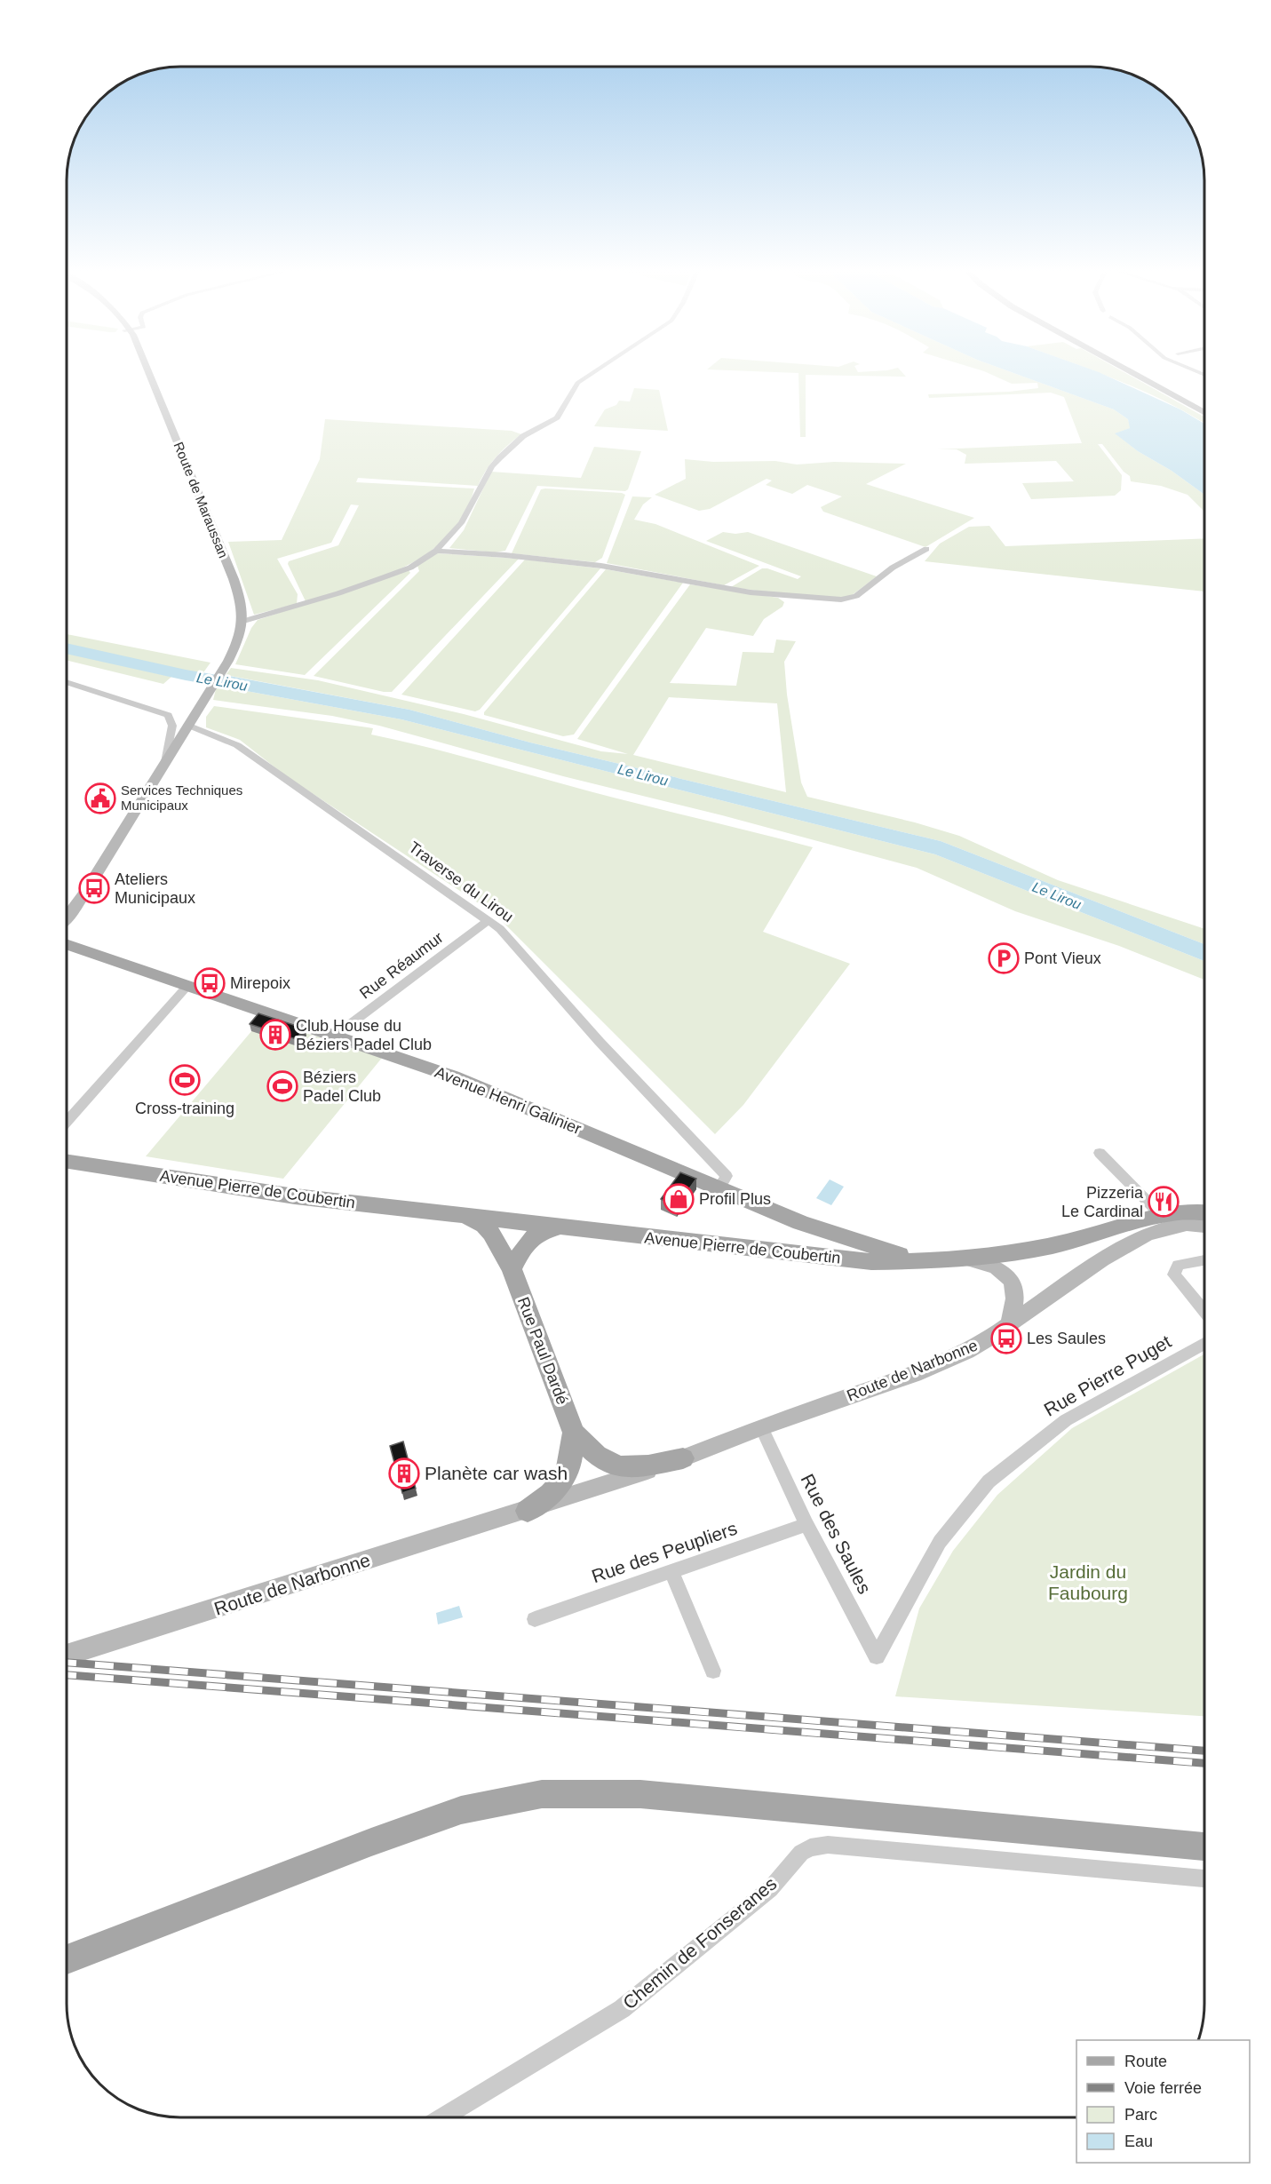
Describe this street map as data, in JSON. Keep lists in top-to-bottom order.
{
  "streets": {
    "main road": [
      "Route de Maraussan",
      "Avenue Henri Galinier",
      "Avenue Pierre de Coubertin",
      "Rue Paul Dardé",
      "Route de Narbonne"
    ],
    "street": [
      "Traverse du Lirou",
      "Rue Réaumur",
      "Rue Pierre Puget",
      "Rue des Saules",
      "Rue des Peupliers",
      "Chemin de Fonseranes"
    ]
  },
  "crossings": [
    ["Traverse du Lirou", "Rue Réaumur"],
    ["Traverse du Lirou", "Avenue Henri Galinier"],
    ["Rue Réaumur", "Avenue Henri Galinier"],
    ["Avenue Henri Galinier", "Avenue Pierre de Coubertin"],
    ["Avenue Pierre de Coubertin", "Rue Paul Dardé"],
    ["Rue Paul Dardé", "Route de Narbonne"],
    ["Route de Narbonne", "Rue des Saules"],
    ["Rue Pierre Puget", "Rue des Saules"],
    ["Rue des Saules", "Rue des Peupliers"]
  ],
  "water": ["Le Lirou"],
  "parks": ["Jardin du Faubourg"],
  "places": {
    "public building": ["Services Techniques Municipaux"],
    "bus stop": ["Ateliers Municipaux", "Mirepoix", "Les Saules"],
    "parking": ["Pont Vieux"],
    "building": ["Club House du Béziers Padel Club", "Planète car wash"],
    "sports": ["Cross-training", "Béziers Padel Club"],
    "shop": ["Profil Plus"],
    "restaurant": ["Pizzeria Le Cardinal"]
  },
  "legend": [
    "Route",
    "Voie ferrée",
    "Parc",
    "Eau"
  ]
}
